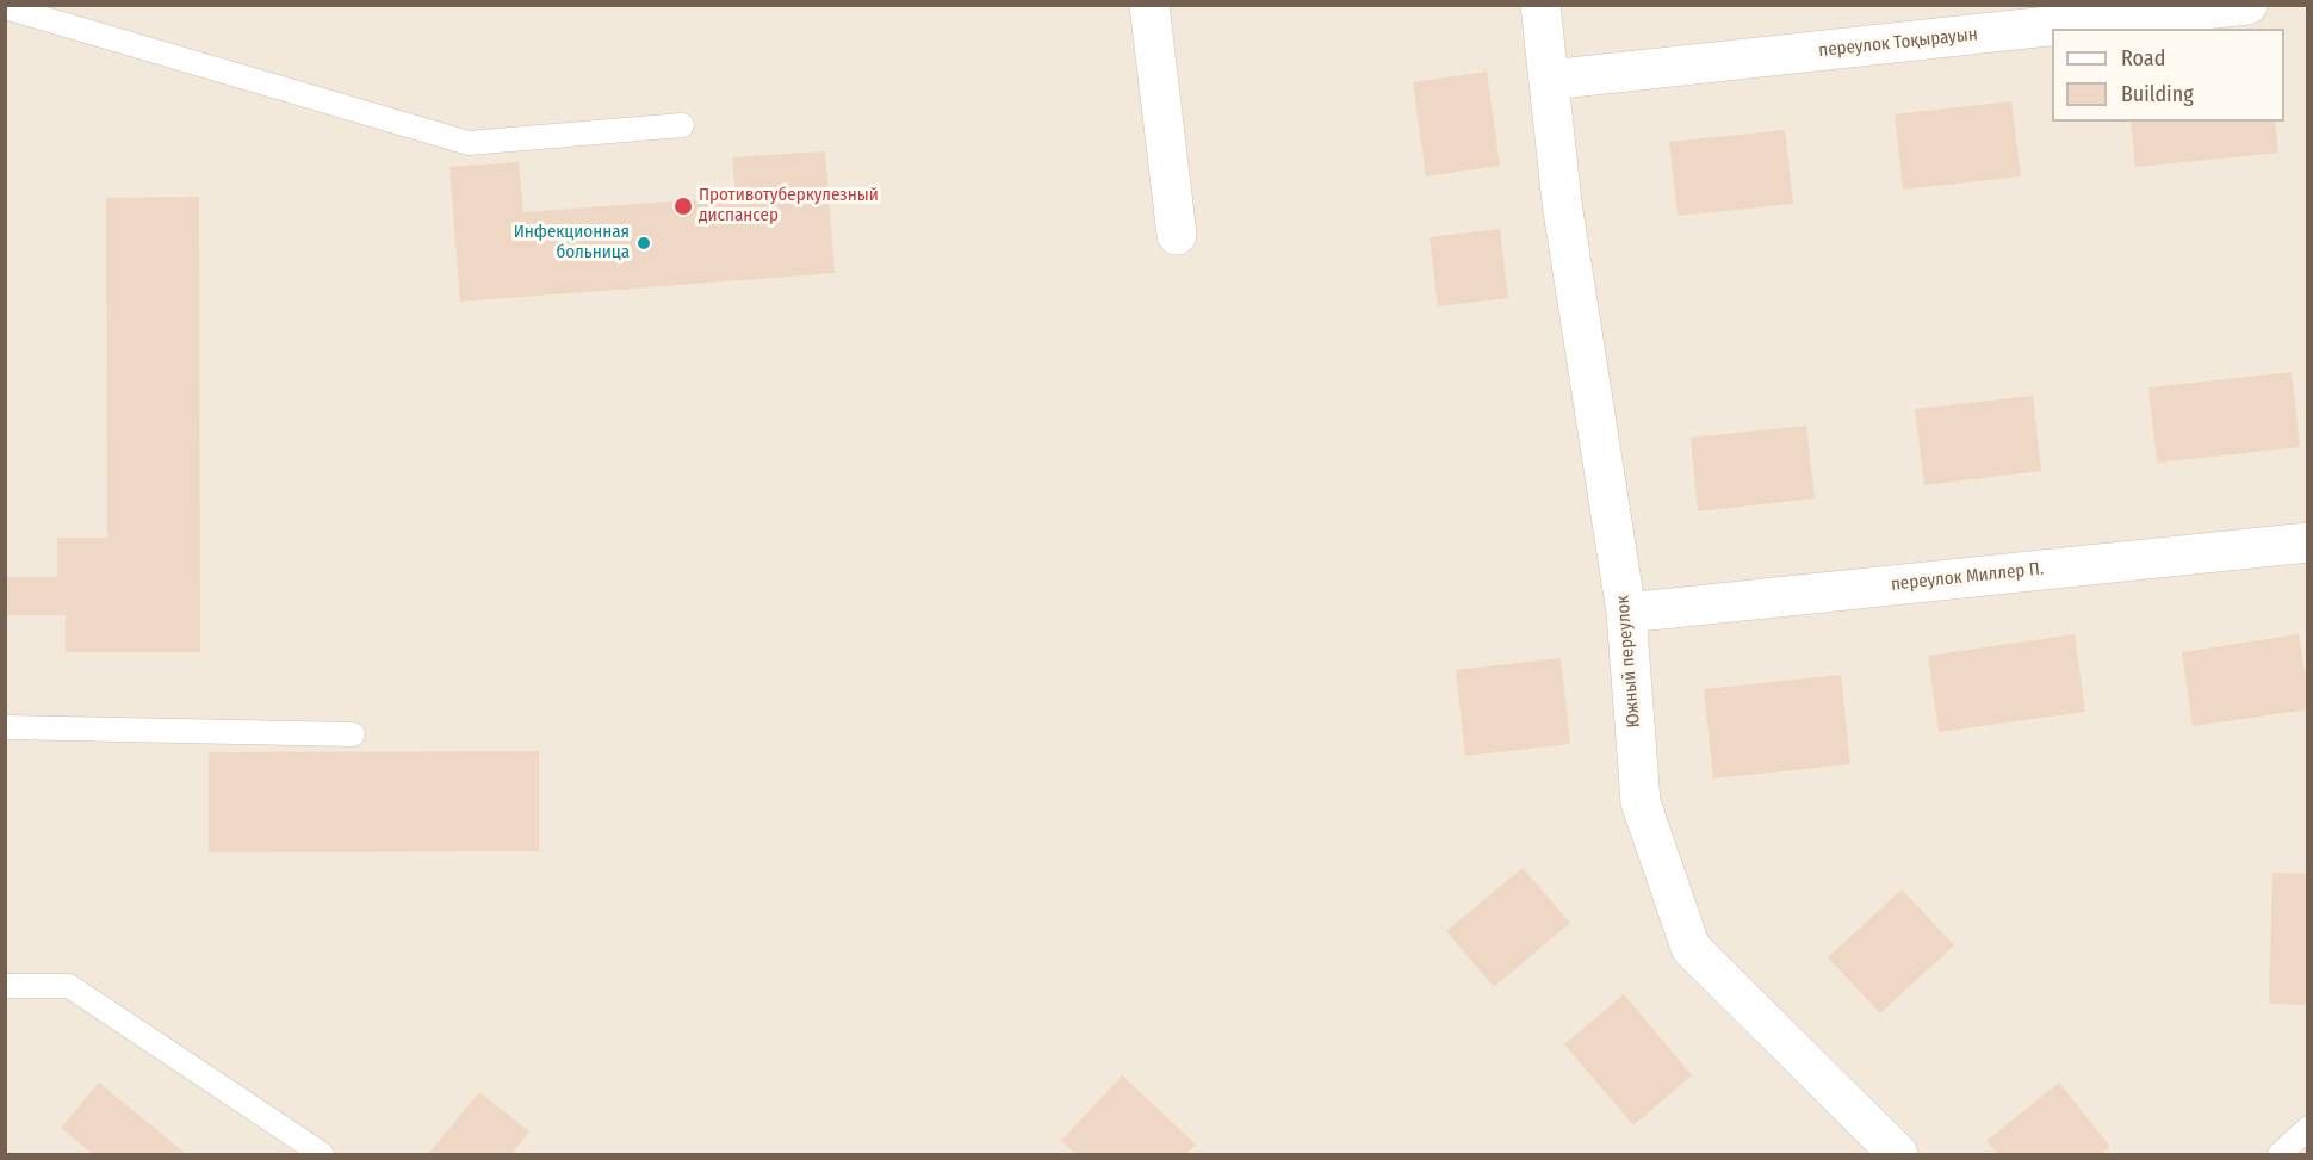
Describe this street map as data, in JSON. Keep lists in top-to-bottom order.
{
  "streets": {
    "street": ["переулок Тоқырауын", "переулок Миллер П.", "Южный переулок"]
  },
  "crossings": [
    ["переулок Тоқырауын", "Южный переулок"],
    ["переулок Миллер П.", "Южный переулок"]
  ],
  "places": ["Противотуберкулезный диспансер", "Инфекционная больница"],
  "legend": ["Road", "Building"]
}
